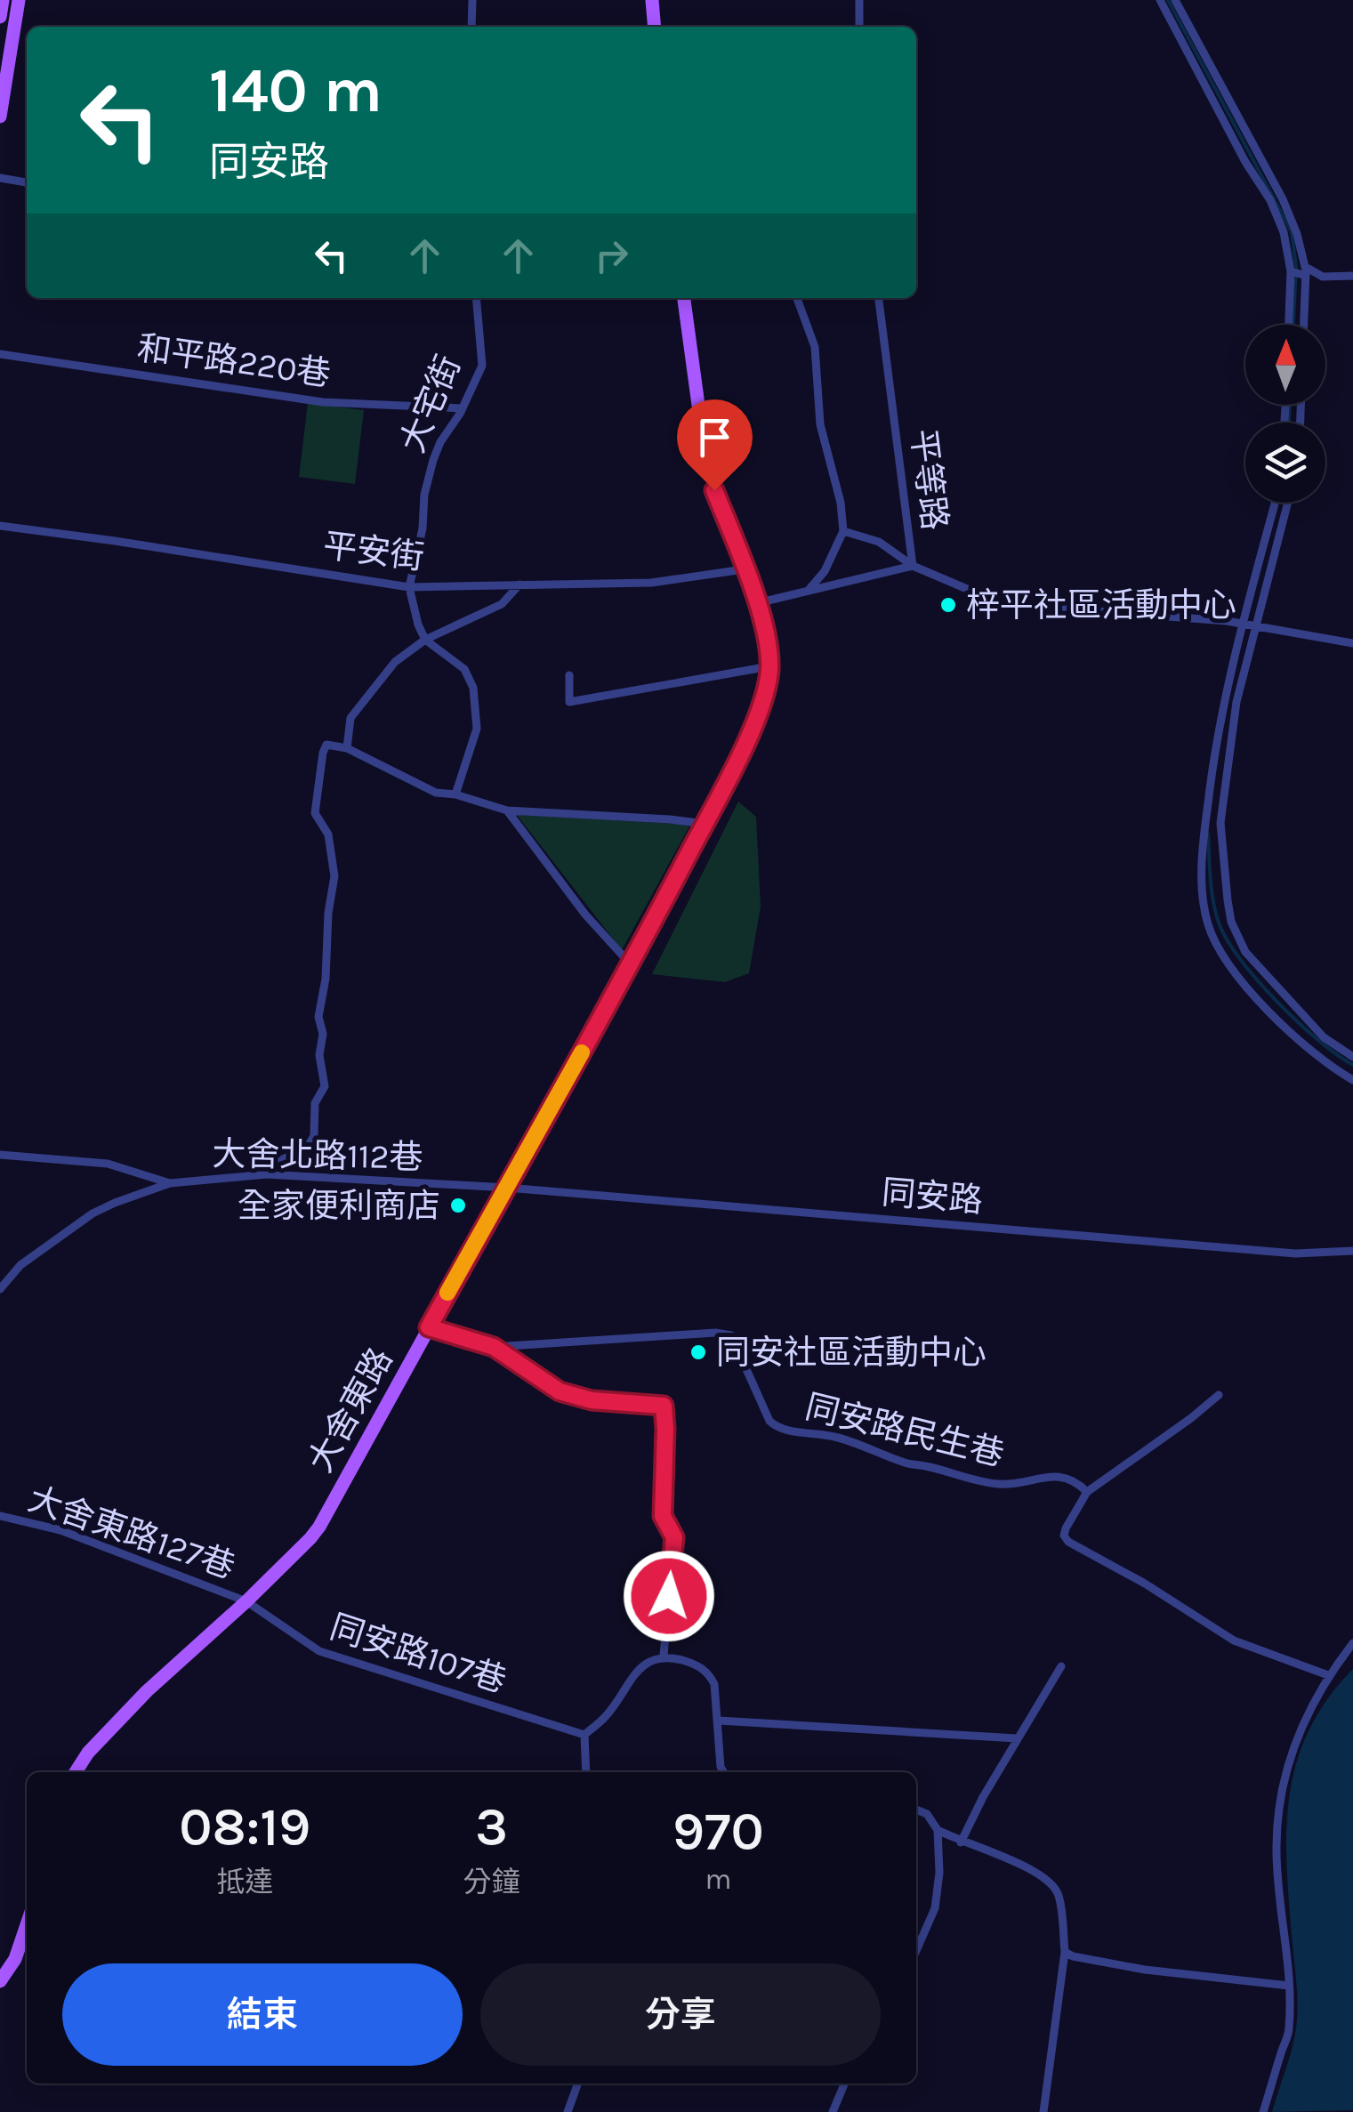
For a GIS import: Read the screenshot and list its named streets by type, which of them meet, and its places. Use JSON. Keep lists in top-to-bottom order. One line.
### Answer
{"streets":{"main road":["大舍東路"],"street":["和平路220巷","大宅街","平等路","平安街","大舍北路112巷","同安路","同安路民生巷","大舍東路127巷","同安路107巷"]},"crossings":[["和平路220巷","大宅街"],["大宅街","平安街"],["大舍北路112巷","同安路"],["大舍北路112巷","大舍東路"],["同安路","大舍東路"],["大舍東路","大舍東路127巷"],["大舍東路","同安路107巷"],["大舍東路127巷","同安路107巷"]],"places":["梓平社區活動中心","全家便利商店","同安社區活動中心"],"north":"top","page":{"turn":["140 m","同安路"],"eta":["08:19","抵達","3","分鐘","970","m"],"buttons":["結束","分享"]}}
